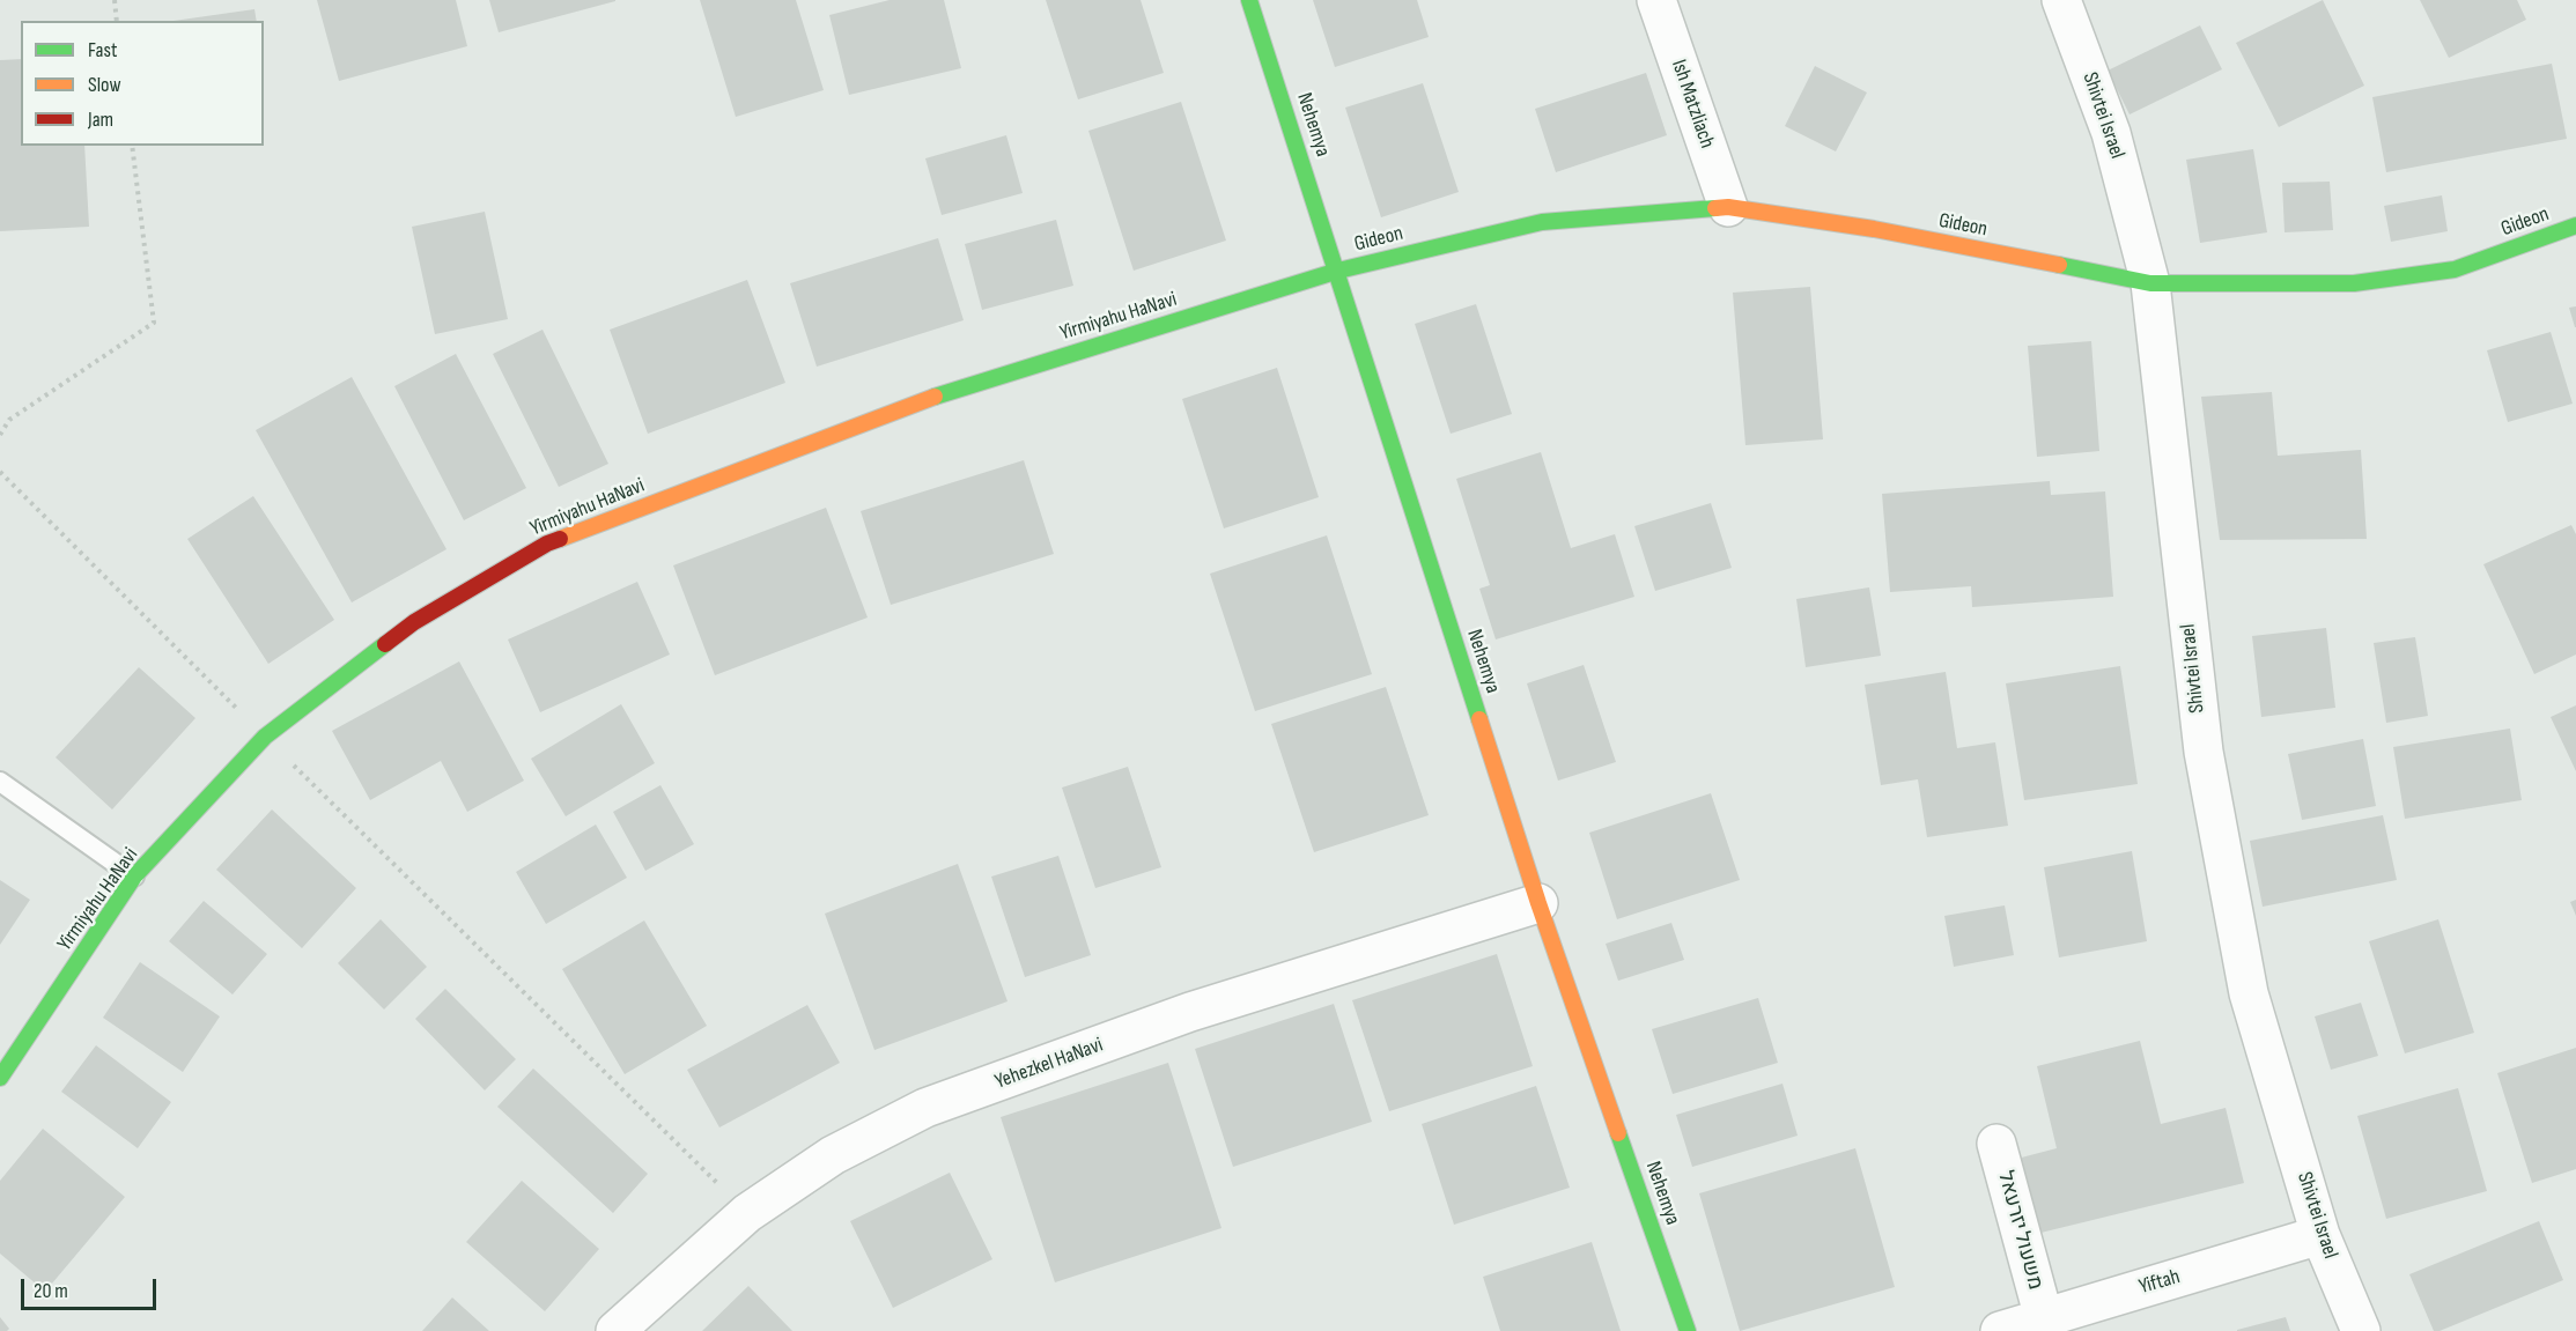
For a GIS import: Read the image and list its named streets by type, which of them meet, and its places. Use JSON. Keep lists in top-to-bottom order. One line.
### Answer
{"streets":{"street":["Ish Matzliach","Shivtei Israel","Nehemya","Gideon","Yirmiyahu HaNavi","Yehezkel HaNavi","משעול יזרעאל","Yiftah"]},"crossings":[["Ish Matzliach","Gideon"],["Shivtei Israel","Gideon"],["Shivtei Israel","Yiftah"],["Nehemya","Gideon"],["Nehemya","Yirmiyahu HaNavi"],["Nehemya","Yehezkel HaNavi"],["Gideon","Yirmiyahu HaNavi"],["משעול יזרעאל","Yiftah"]],"legend":["Fast","Slow","Jam"],"scale_bar":"20 m"}
